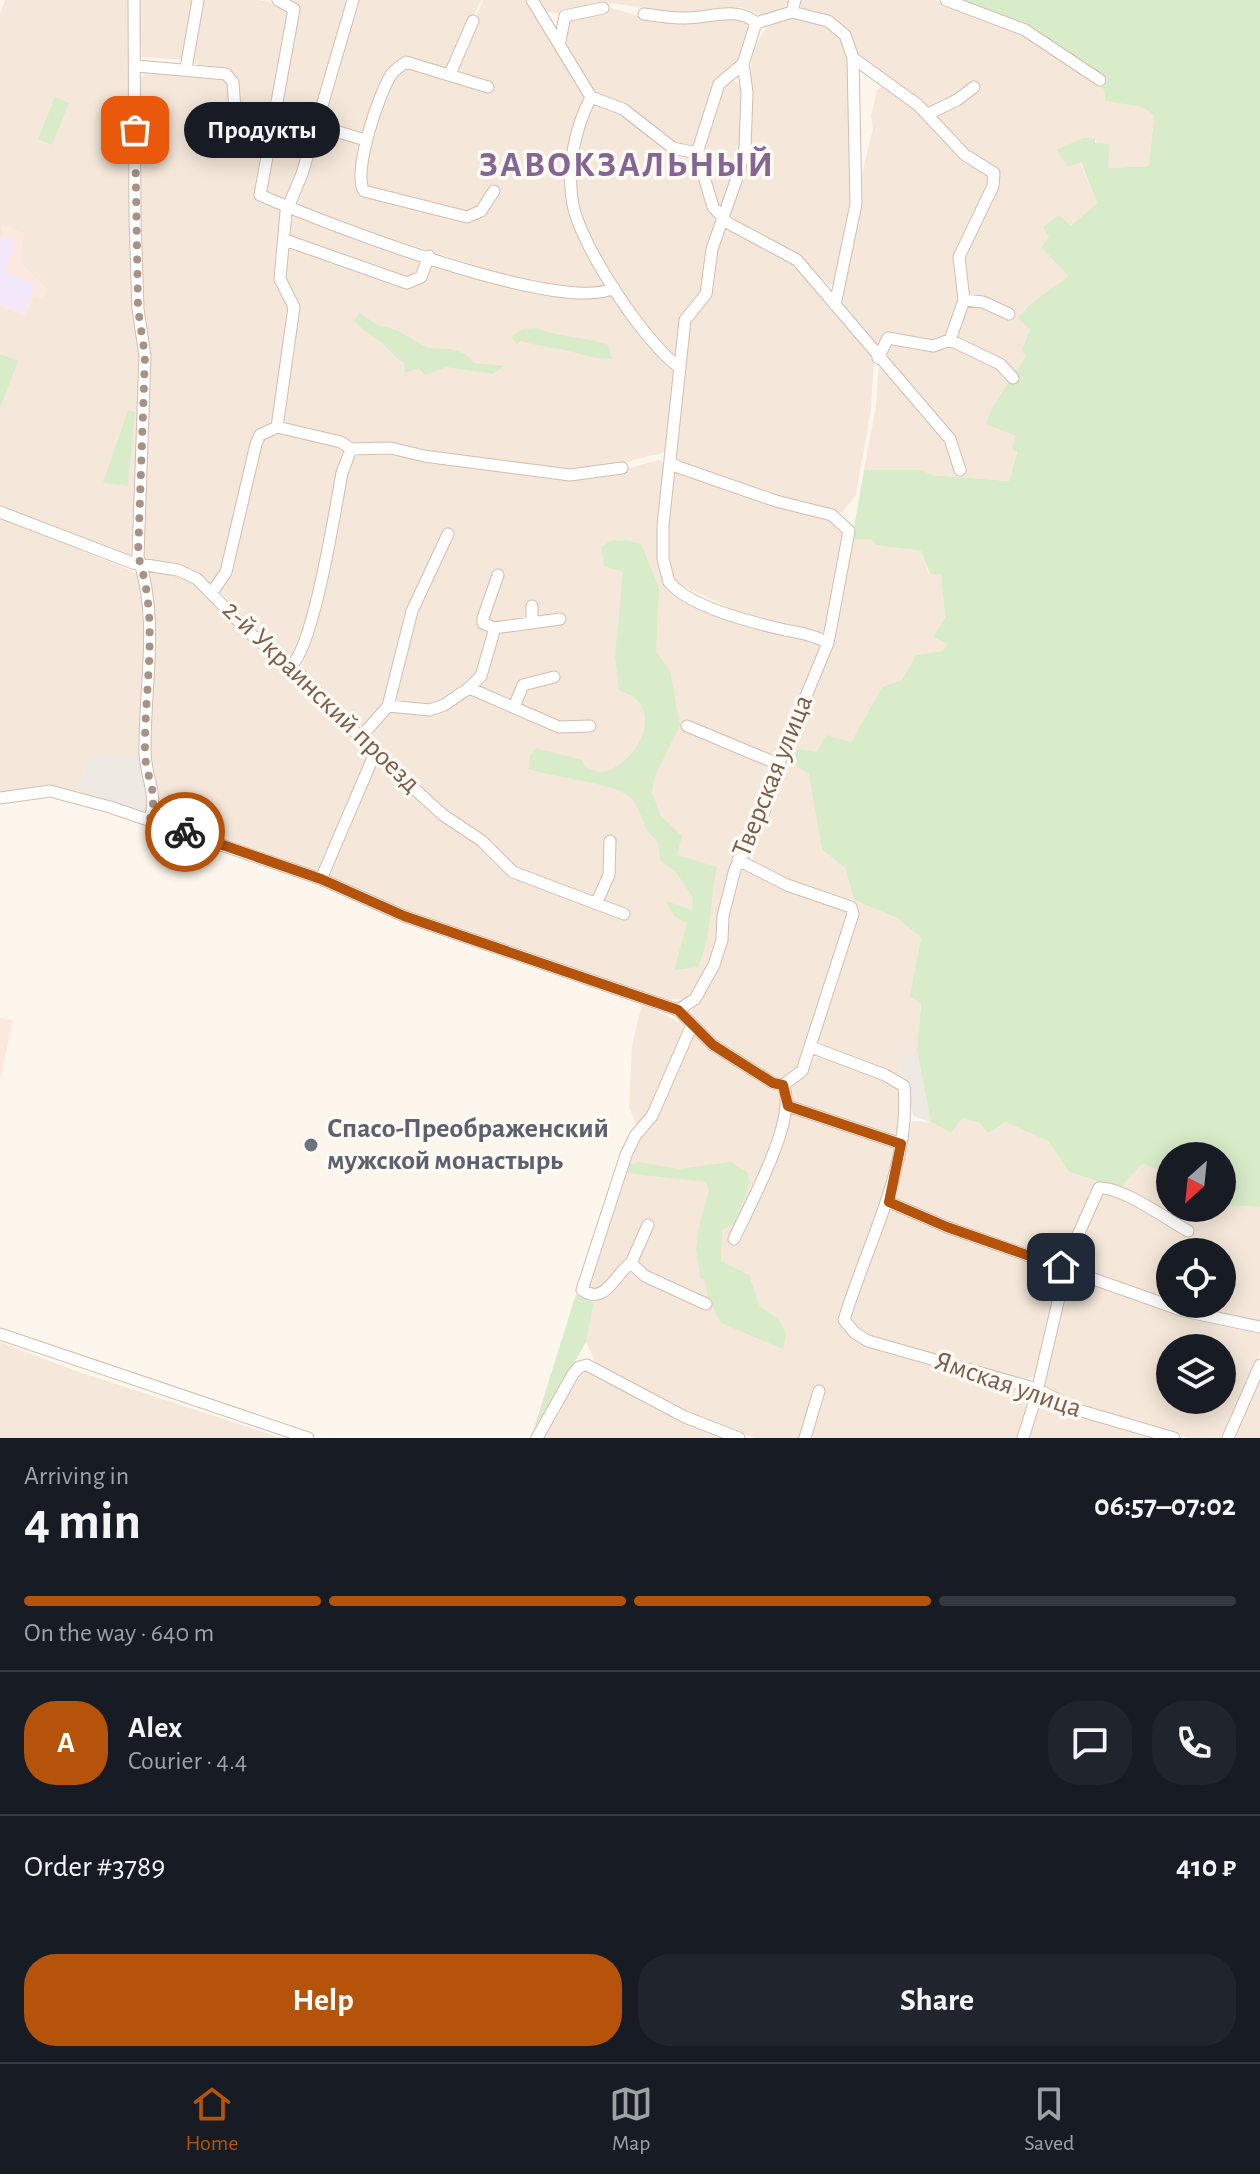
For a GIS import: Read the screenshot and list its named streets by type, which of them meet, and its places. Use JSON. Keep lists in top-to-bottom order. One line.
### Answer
{"streets":{"street":["2-й Украинский проезд","Тверская улица","Ямская улица"]},"districts":["ЗАВОКЗАЛЬНЫЙ"],"places":["Продукты","Спасо-Преображенский мужской монастырь"],"north":"bottom left","page":{"bubble":"Продукты","heading":["4 min","Arriving in","06:57–07:02"],"panel":["Alex","Courier · 4.4","Order #3789","410 ₽"],"bar":"On the way · 640 m","round":"A","buttons":["Help","Share"],"tabs":["Home","Map","Saved"]}}
